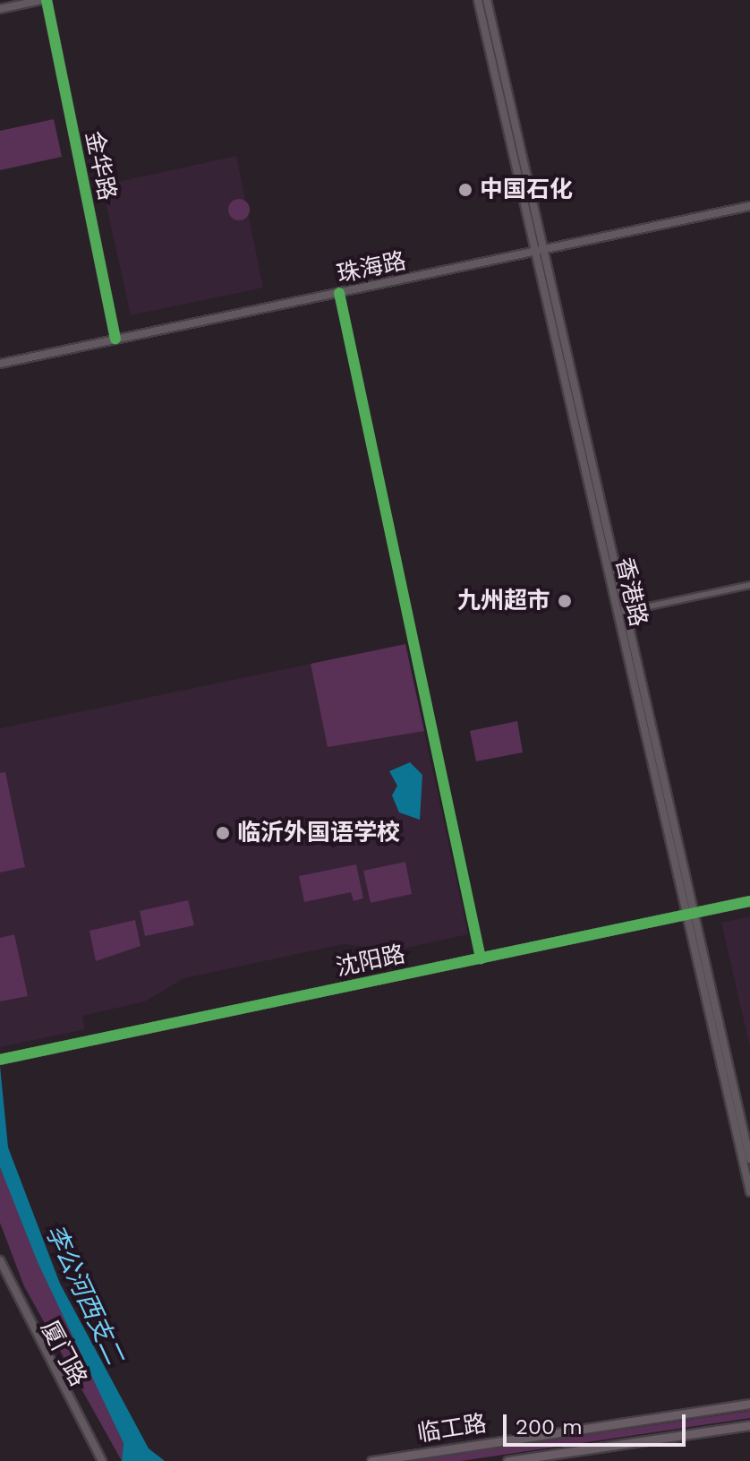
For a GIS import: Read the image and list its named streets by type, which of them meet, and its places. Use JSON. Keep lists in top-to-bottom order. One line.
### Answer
{"streets":{"main road":["金华路","珠海路","香港路","沈阳路","厦门路","临工路"]},"crossings":[["金华路","珠海路"],["珠海路","香港路"],["香港路","沈阳路"]],"water":["李公河西支二"],"places":["中国石化","九州超市","临沂外国语学校"],"scale_bar":"200 m"}
